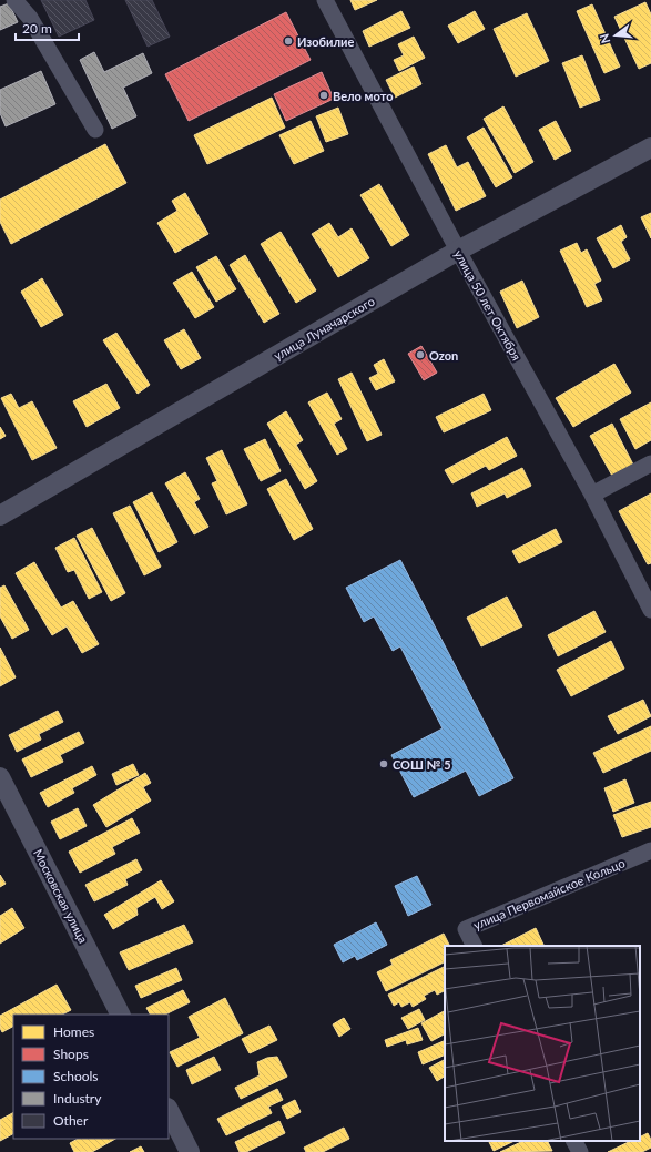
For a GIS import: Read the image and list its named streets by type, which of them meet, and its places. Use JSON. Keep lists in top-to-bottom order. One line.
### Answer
{"streets":{"street":["улица 50 лет Октября","улица Луначарского","улица Первомайское Кольцо","Московская улица"]},"crossings":[["улица 50 лет Октября","улица Луначарского"]],"places":["Изобилие","Вело мото","Ozon","СОШ № 5"],"legend":["Homes","Shops","Schools","Industry","Other"],"scale_bar":"20 m","north":"left"}
